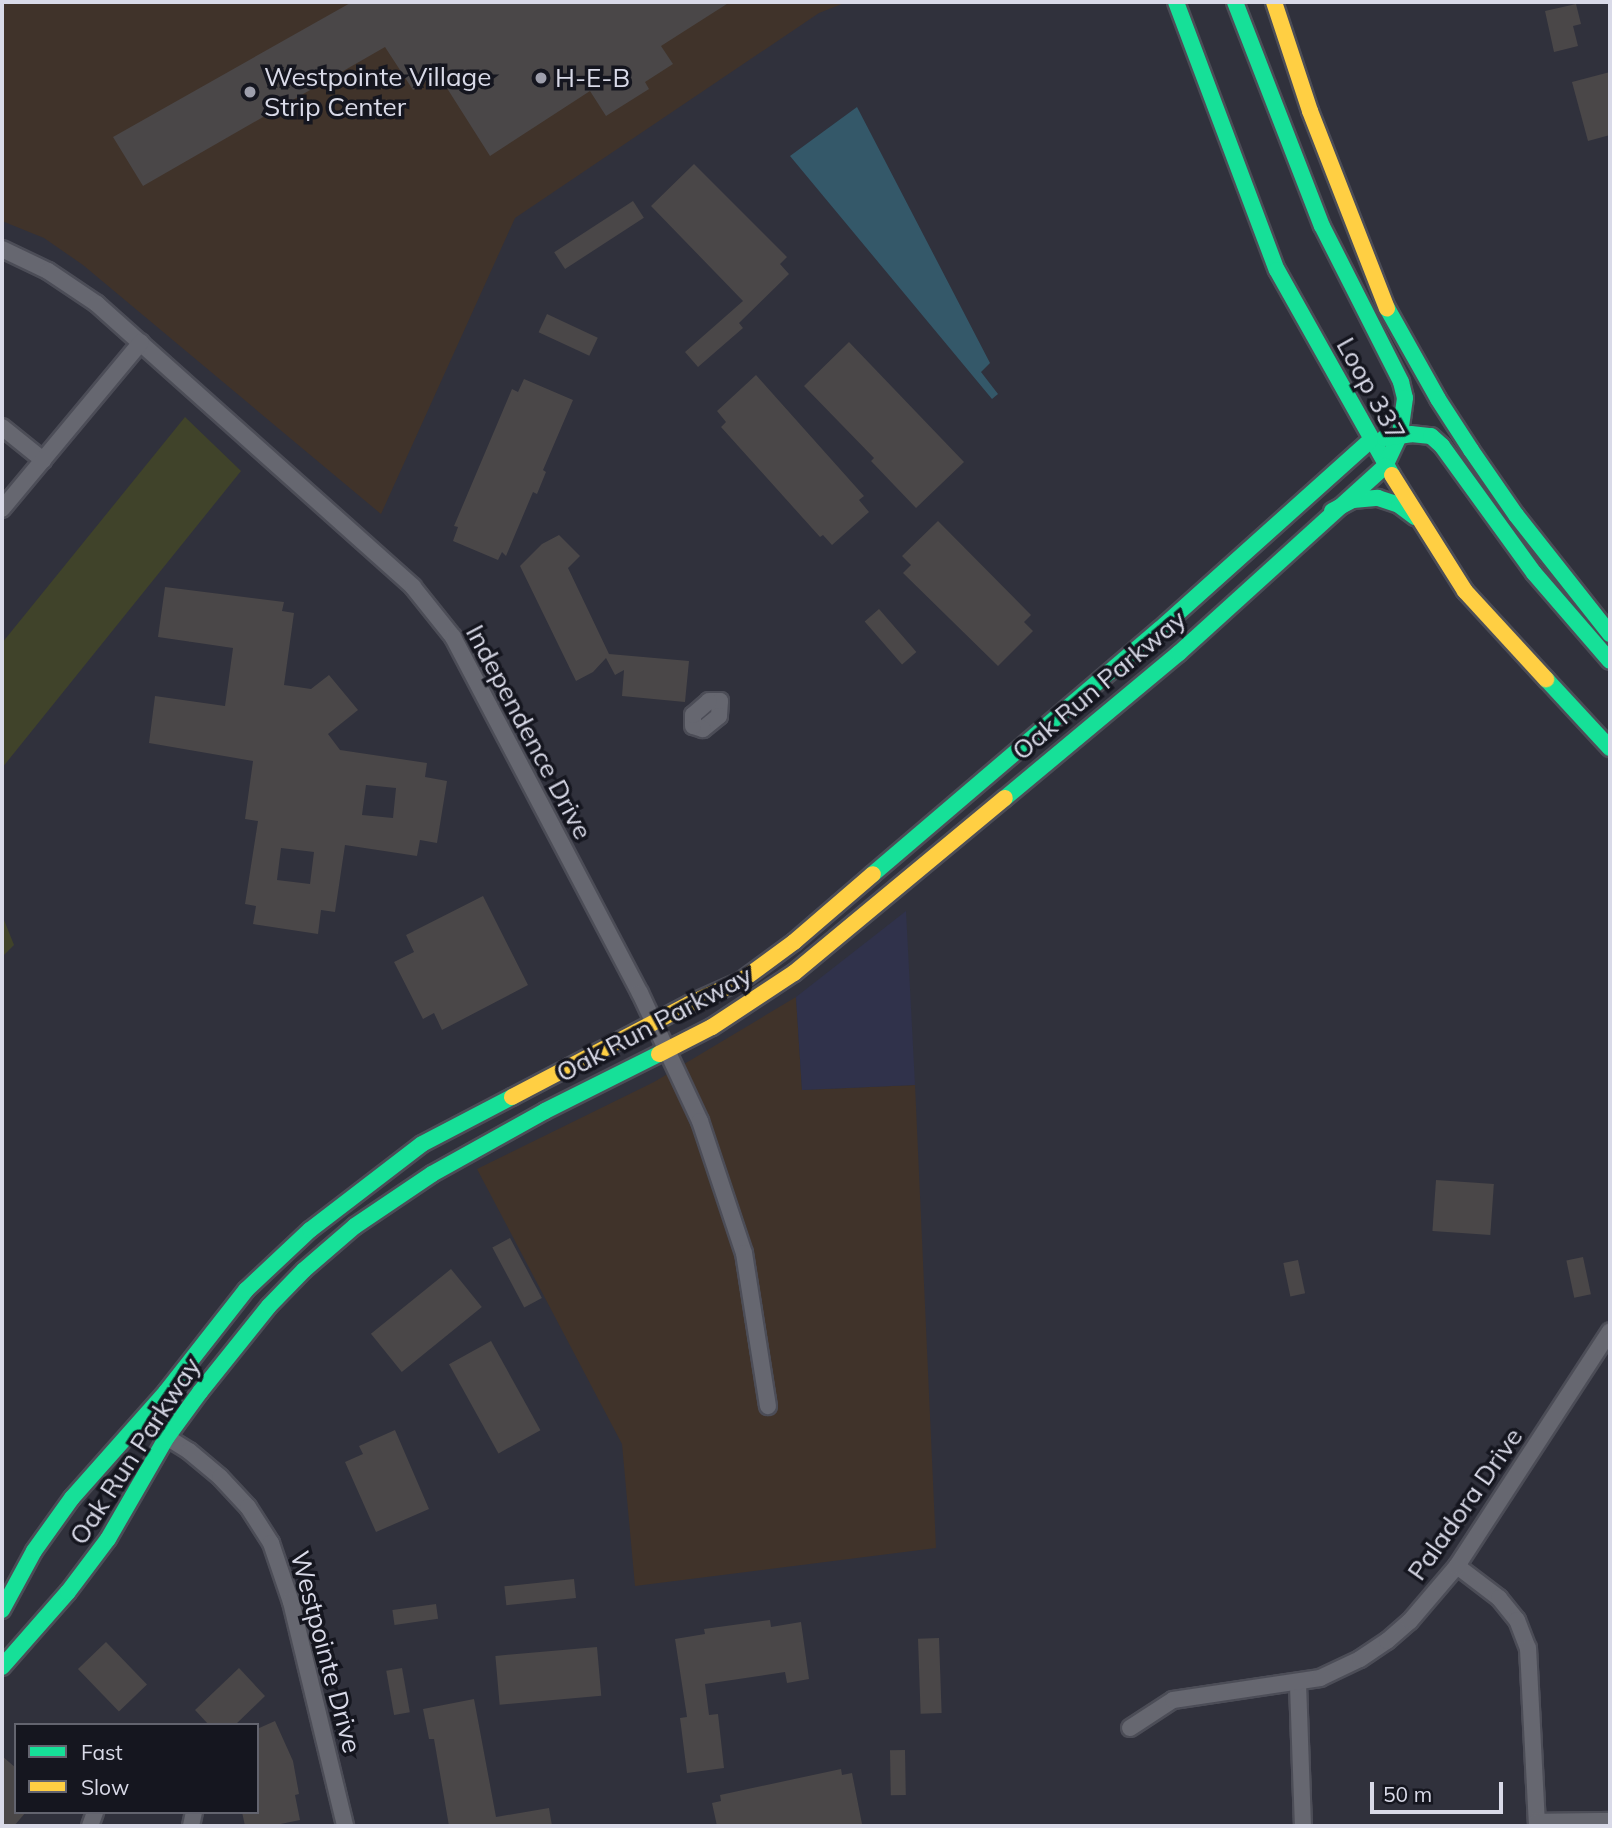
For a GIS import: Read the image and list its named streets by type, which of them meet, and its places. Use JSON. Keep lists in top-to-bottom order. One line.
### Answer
{"streets":{"street":["Loop 337","Oak Run Parkway","Independence Drive","Paladora Drive","Westpointe Drive"]},"crossings":[["Loop 337","Oak Run Parkway"],["Oak Run Parkway","Independence Drive"],["Oak Run Parkway","Westpointe Drive"]],"places":["H-E-B","Westpointe Village Strip Center"],"legend":["Fast","Slow"],"scale_bar":"50 m"}
